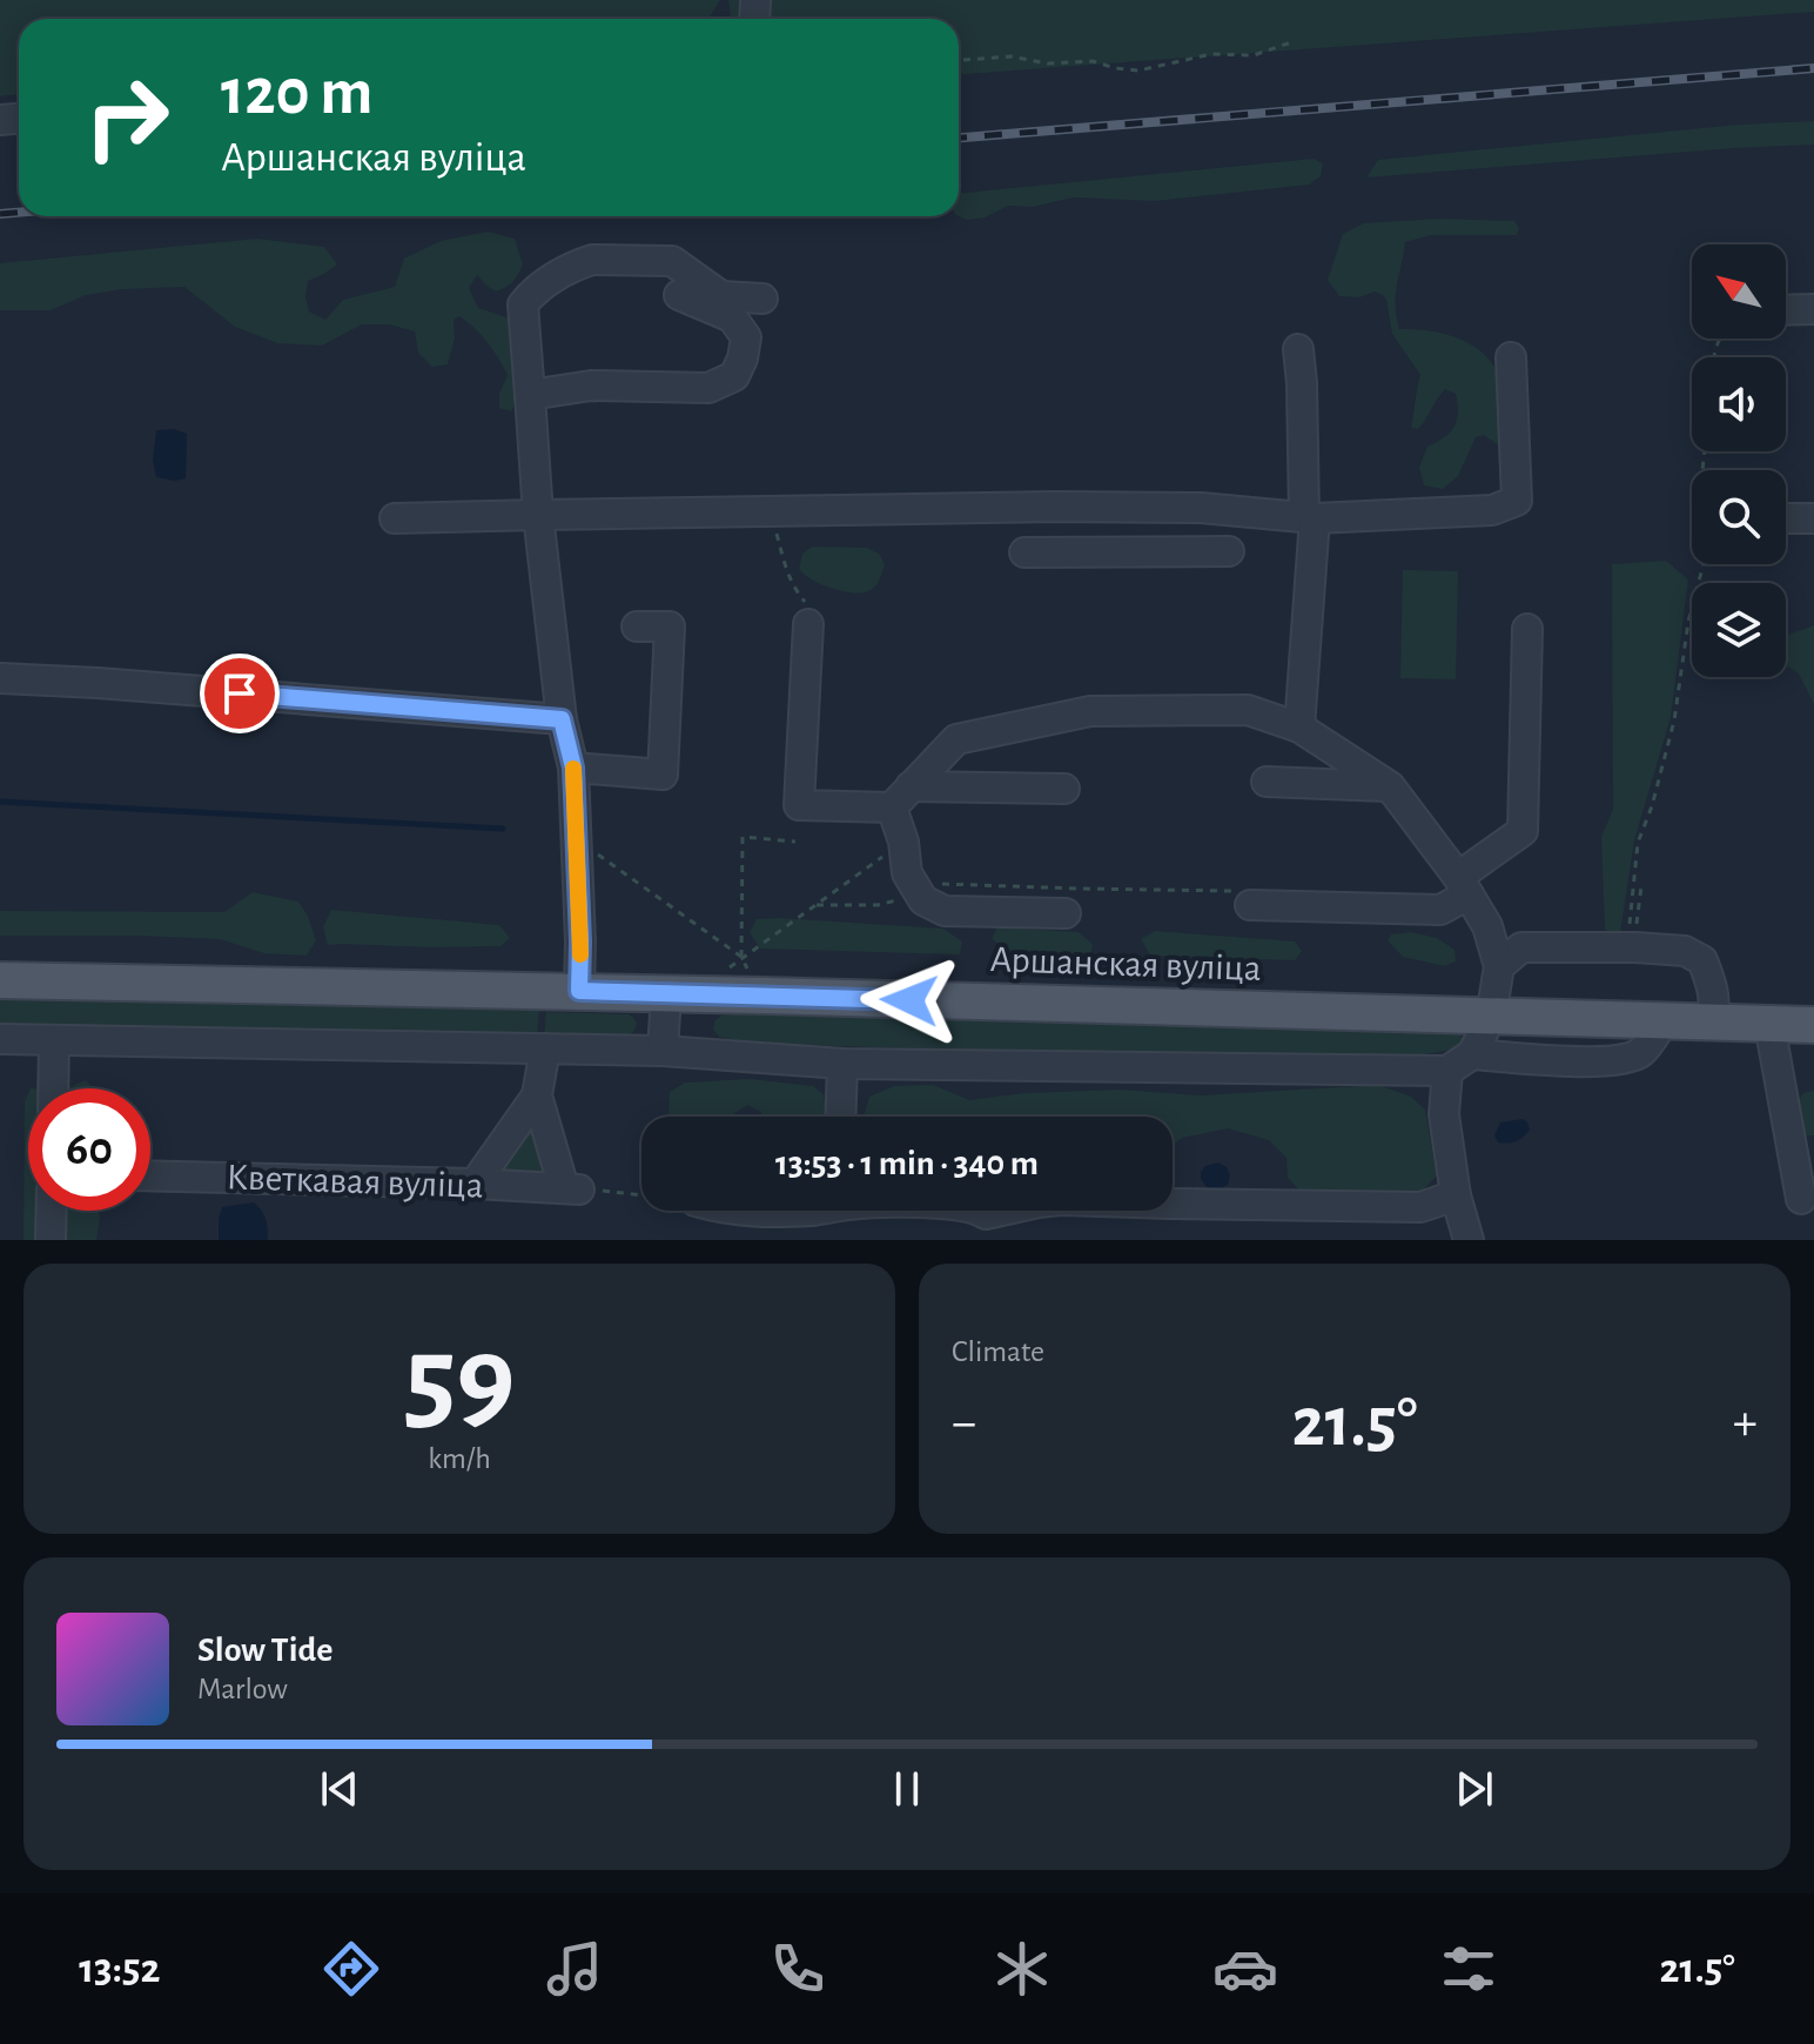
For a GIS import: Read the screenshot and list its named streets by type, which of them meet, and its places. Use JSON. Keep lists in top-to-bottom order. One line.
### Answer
{"streets":{"main road":["Аршанская вуліца"],"street":["Кветкавая вуліца"]},"north":"top left","page":{"turn":["120 m","Аршанская вуліца"],"limit":"60","trip":"13:53 · 1 min · 340 m","tile":[["59","km/h"],"Climate"],"heat":["−","21.5°","+"],"song":["Slow Tide","Marlow"],"tabs":["13:52","21.5°"]}}
